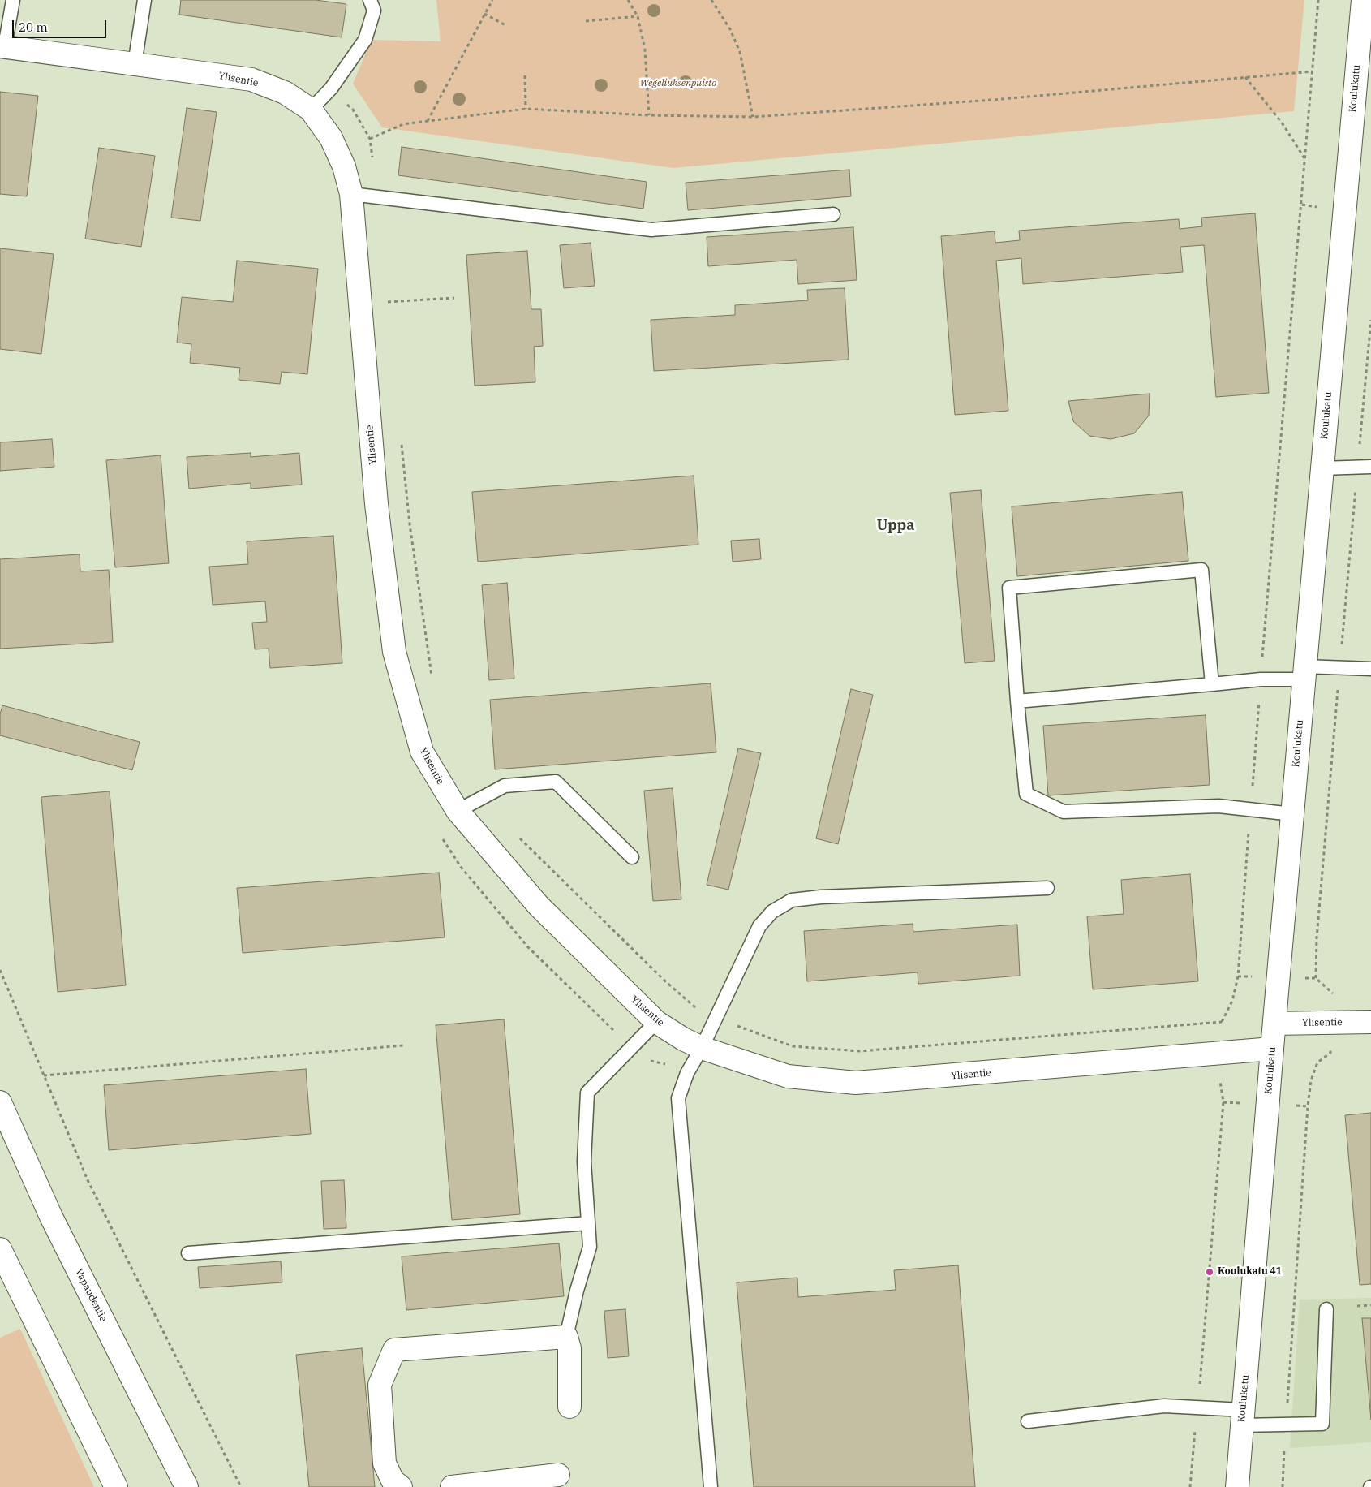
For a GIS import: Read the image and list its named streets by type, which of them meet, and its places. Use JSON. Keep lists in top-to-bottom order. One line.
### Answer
{"streets":{"street":["Ylisentie","Koulukatu","Vapaudentie"]},"crossings":[["Ylisentie","Koulukatu"]],"districts":["Uppa"],"parks":["Wegeliuksenpuisto"],"places":["Koulukatu 41"],"scale_bar":"20 m"}
